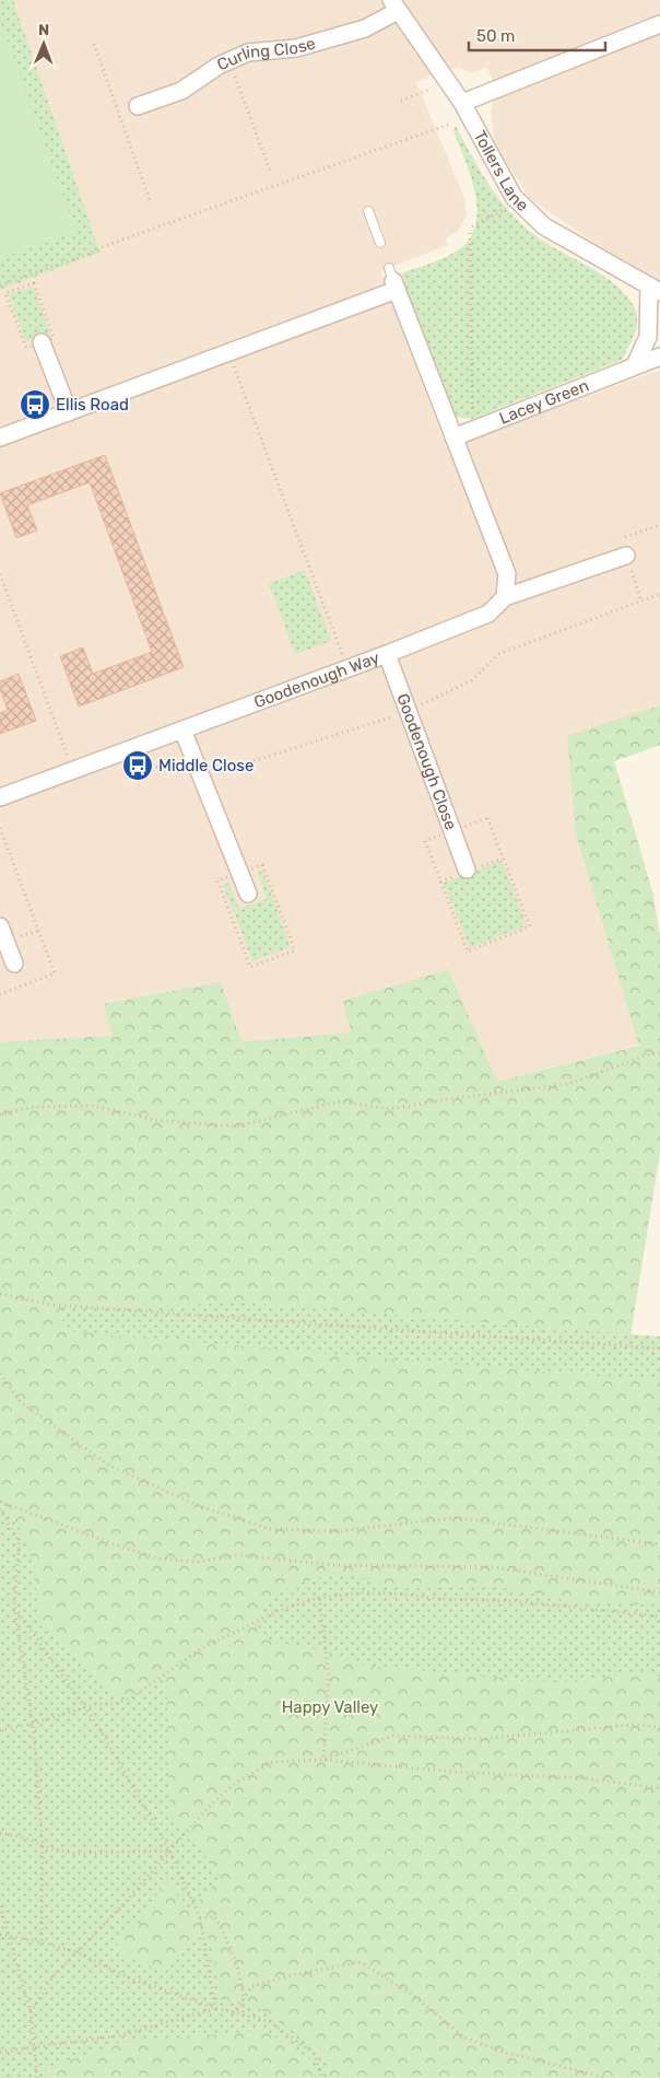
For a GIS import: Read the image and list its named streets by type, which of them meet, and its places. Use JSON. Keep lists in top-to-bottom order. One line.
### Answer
{"streets":{"street":["Curling Close","Tollers Lane","Lacey Green","Goodenough Way","Goodenough Close"]},"crossings":[["Curling Close","Tollers Lane"],["Goodenough Way","Goodenough Close"]],"parks":["Happy Valley"],"places":{"bus stop":["Ellis Road","Middle Close"]},"scale_bar":"50 m","north":"top"}
